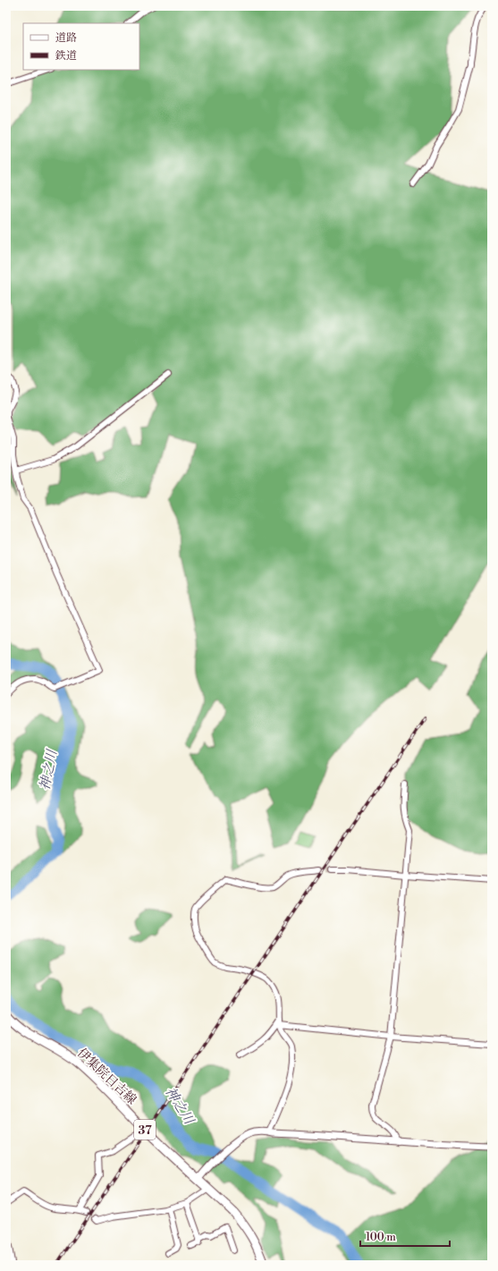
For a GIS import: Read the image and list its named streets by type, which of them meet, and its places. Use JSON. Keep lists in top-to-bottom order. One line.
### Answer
{"streets":{"main road":["伊集院日吉線","37"]},"water":["神之川"],"legend":["道路","鉄道"],"scale_bar":"100 m"}
